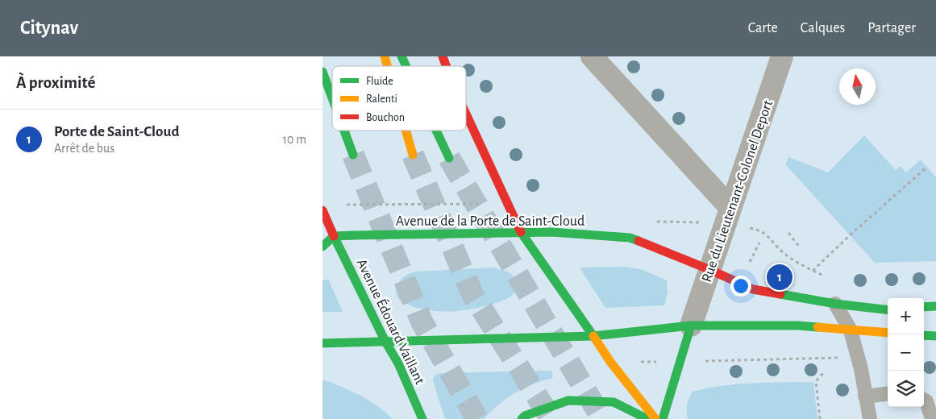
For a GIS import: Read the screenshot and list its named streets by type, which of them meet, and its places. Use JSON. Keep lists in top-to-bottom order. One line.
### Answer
{"streets":{"main road":["Avenue de la Porte de Saint-Cloud","Avenue Édouard Vaillant"],"street":["Rue du Lieutenant-Colonel Deport"]},"crossings":[["Rue du Lieutenant-Colonel Deport","Avenue de la Porte de Saint-Cloud"],["Avenue de la Porte de Saint-Cloud","Avenue Édouard Vaillant"]],"legend":["Fluide","Ralenti","Bouchon"],"north":"top","page":{"header":"Citynav","nav":["Carte","Calques","Partager"],"heading":"À proximité","list":[{"mark":"1","name":"Porte de Saint-Cloud","note":"Arrêt de bus","value":"10 m"}],"pins":"1","map_buttons":["+","−"]}}
